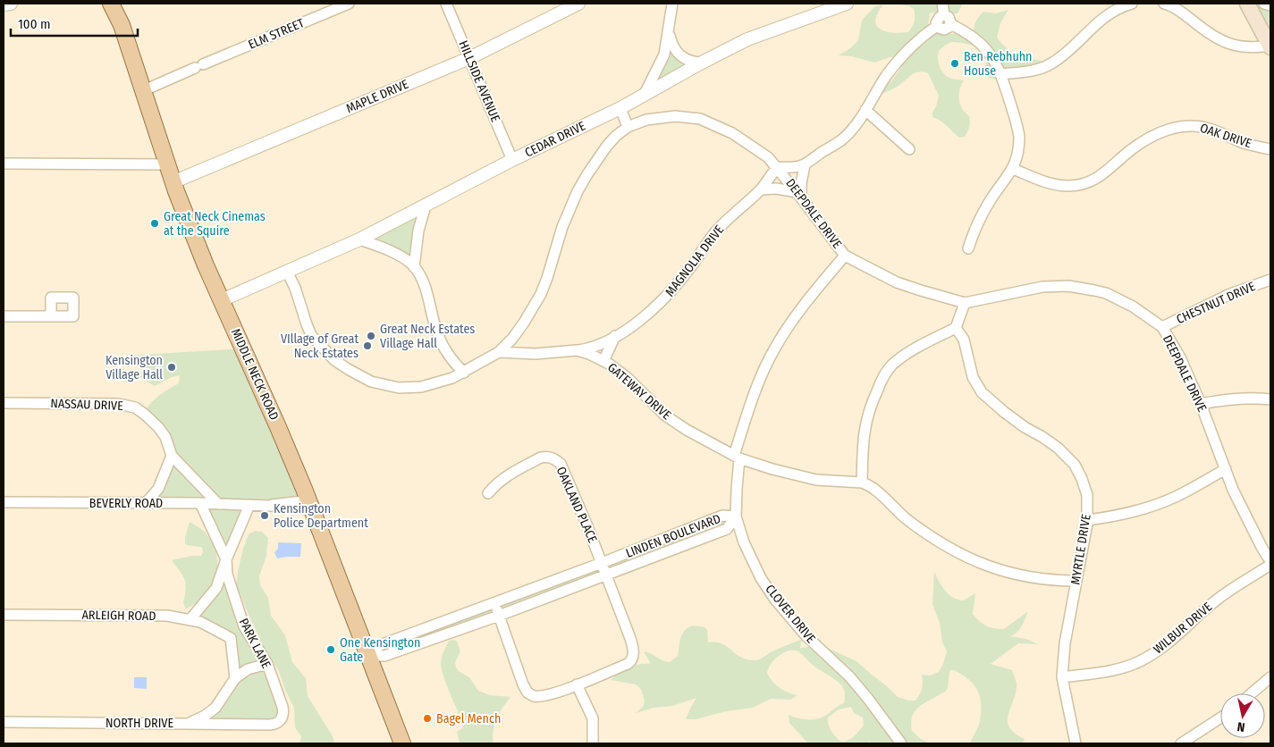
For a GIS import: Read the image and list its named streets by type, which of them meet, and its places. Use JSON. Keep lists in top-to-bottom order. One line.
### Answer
{"streets":{"main road":["MIDDLE NECK ROAD"],"street":["ELM STREET","HILLSIDE AVENUE","MAPLE DRIVE","OAK DRIVE","CEDAR DRIVE","DEEPDALE DRIVE","MAGNOLIA DRIVE","CHESTNUT DRIVE","GATEWAY DRIVE","NASSAU DRIVE","BEVERLY ROAD","OAKLAND PLACE","LINDEN BOULEVARD","MYRTLE DRIVE","CLOVER DRIVE","ARLEIGH ROAD","WILBUR DRIVE","PARK LANE","NORTH DRIVE"]},"crossings":[["ELM STREET","MIDDLE NECK ROAD"],["HILLSIDE AVENUE","MAPLE DRIVE"],["HILLSIDE AVENUE","CEDAR DRIVE"],["MAPLE DRIVE","MIDDLE NECK ROAD"],["CEDAR DRIVE","MIDDLE NECK ROAD"],["DEEPDALE DRIVE","MAGNOLIA DRIVE"],["DEEPDALE DRIVE","CHESTNUT DRIVE"],["DEEPDALE DRIVE","GATEWAY DRIVE"],["DEEPDALE DRIVE","CLOVER DRIVE"],["MAGNOLIA DRIVE","GATEWAY DRIVE"],["MIDDLE NECK ROAD","BEVERLY ROAD"],["MIDDLE NECK ROAD","LINDEN BOULEVARD"],["GATEWAY DRIVE","MYRTLE DRIVE"],["GATEWAY DRIVE","CLOVER DRIVE"],["NASSAU DRIVE","BEVERLY ROAD"],["BEVERLY ROAD","PARK LANE"],["OAKLAND PLACE","LINDEN BOULEVARD"],["LINDEN BOULEVARD","CLOVER DRIVE"],["MYRTLE DRIVE","WILBUR DRIVE"],["PARK LANE","NORTH DRIVE"]],"places":["Ben Rebhuhn House","Great Neck Cinemas at the Squire","Great Neck Estates Village Hall","VIllage of Great Neck Estates","Kensington Village Hall","Kensington Police Department","One Kensington Gate","Bagel Mench"],"scale_bar":"100 m","north":"bottom"}
